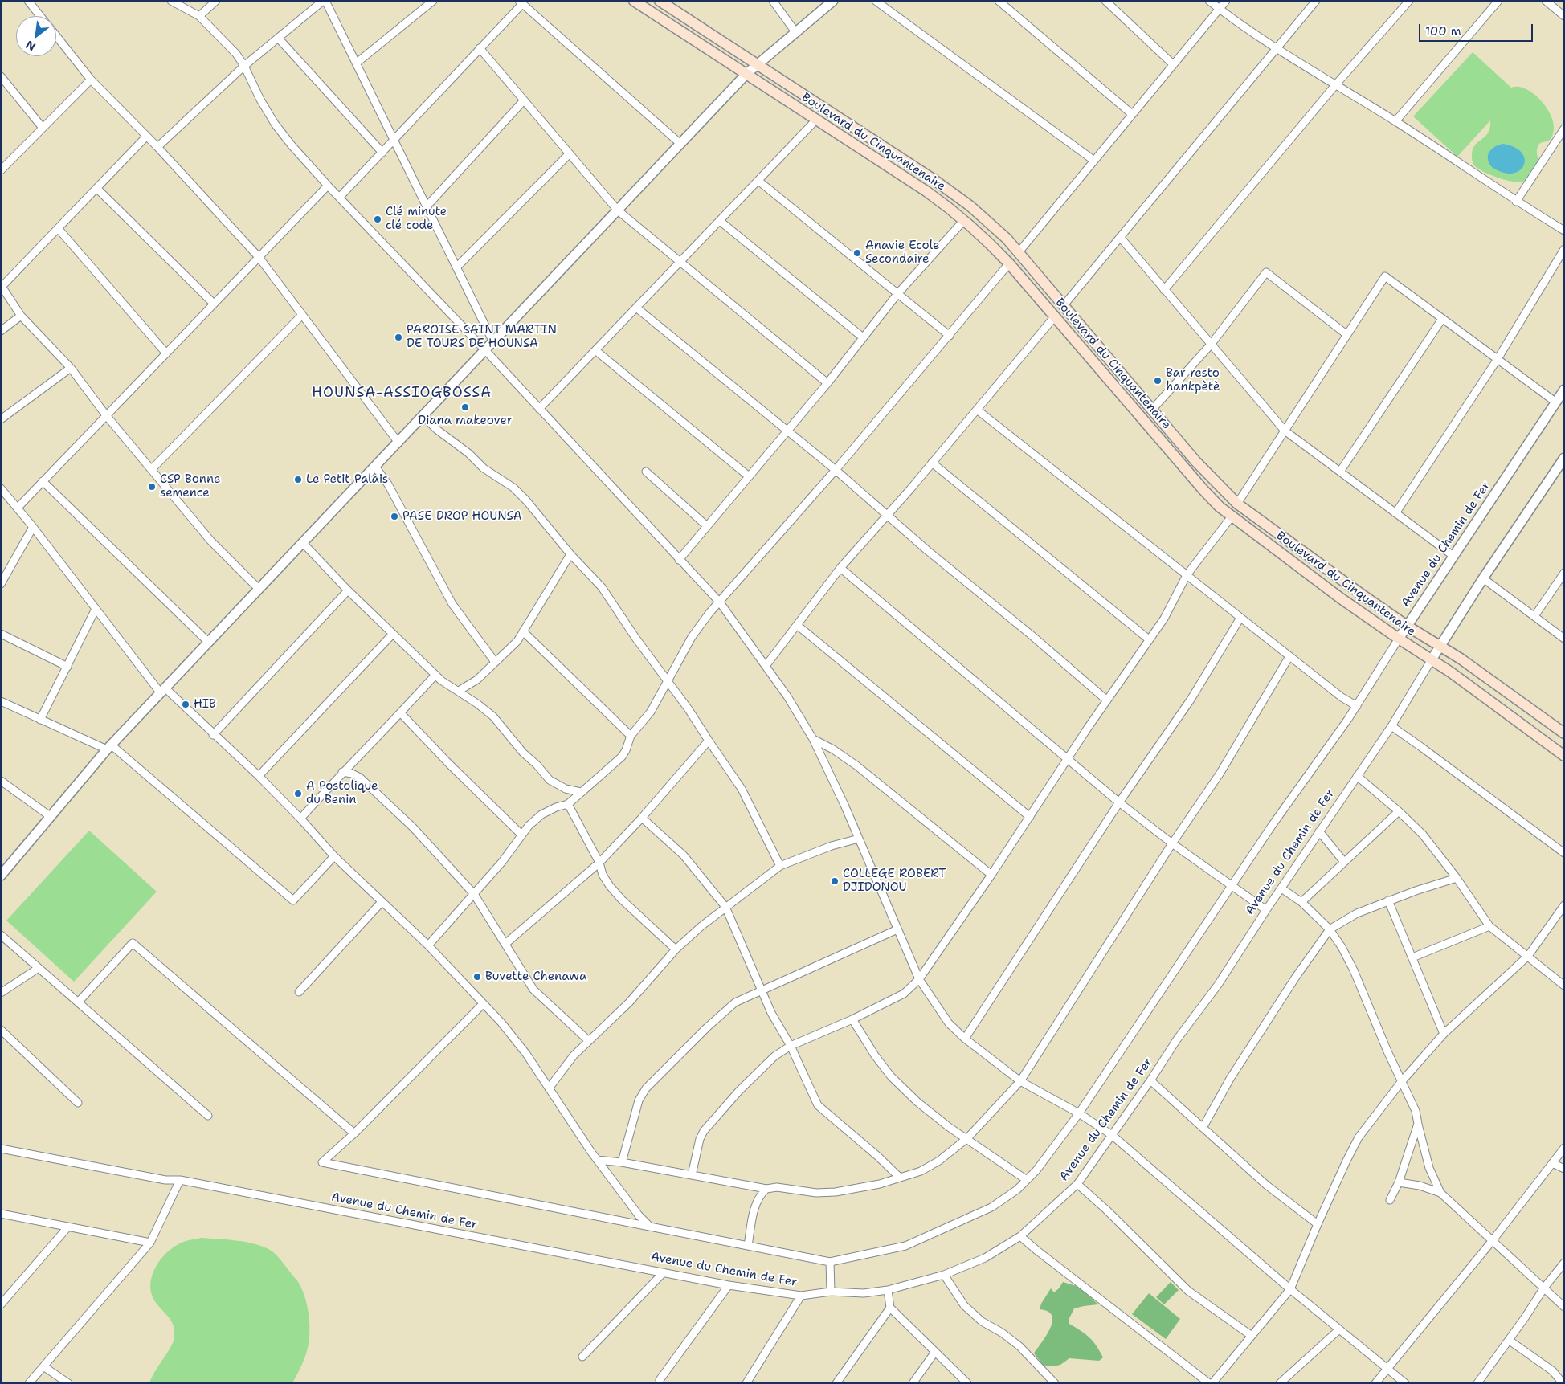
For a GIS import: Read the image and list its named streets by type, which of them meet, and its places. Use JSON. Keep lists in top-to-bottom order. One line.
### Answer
{"streets":{"main road":["Boulevard du Cinquantenaire"],"street":["Avenue du Chemin de Fer"]},"crossings":[["Boulevard du Cinquantenaire","Avenue du Chemin de Fer"]],"districts":["HOUNSA-ASSIOGBOSSA"],"places":["Clé minute clé code","Anavie Ecole Secondaire","PAROISE SAINT MARTIN DE TOURS DE HOUNSA","Bar resto hankpètè","Diana makeover","Le Petit Palais","CSP Bonne semence","PASE DROP HOUNSA","HIB","A Postolique du Benin","COLLEGE ROBERT DJIDONOU","Buvette Chenawa"],"scale_bar":"100 m","north":"bottom left"}
